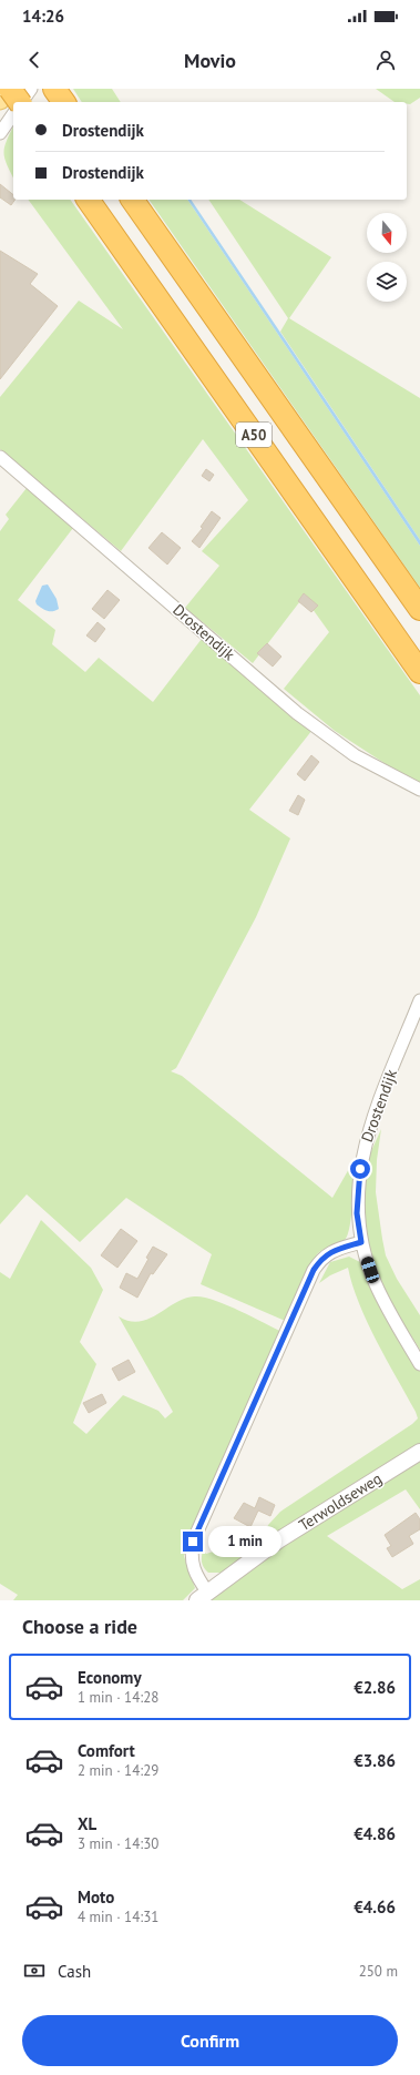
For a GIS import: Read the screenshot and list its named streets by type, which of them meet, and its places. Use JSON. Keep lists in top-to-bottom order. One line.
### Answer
{"streets":{"highway":["A50"],"street":["Drostendijk","Terwoldseweg"]},"north":"bottom","page":{"status":"14:26","header":"Movio","banner":["Drostendijk","Drostendijk"],"bubble":"1 min","heading":"Choose a ride","list":[{"name":"Economy","note":"1 min · 14:28","value":"€2.86"},{"name":"Comfort","note":"2 min · 14:29","value":"€3.86"},{"name":"XL","note":"3 min · 14:30","value":"€4.86"},{"name":"Moto","note":"4 min · 14:31","value":"€4.66"}],"pay":["Cash","250 m"],"buttons":"Confirm"}}
